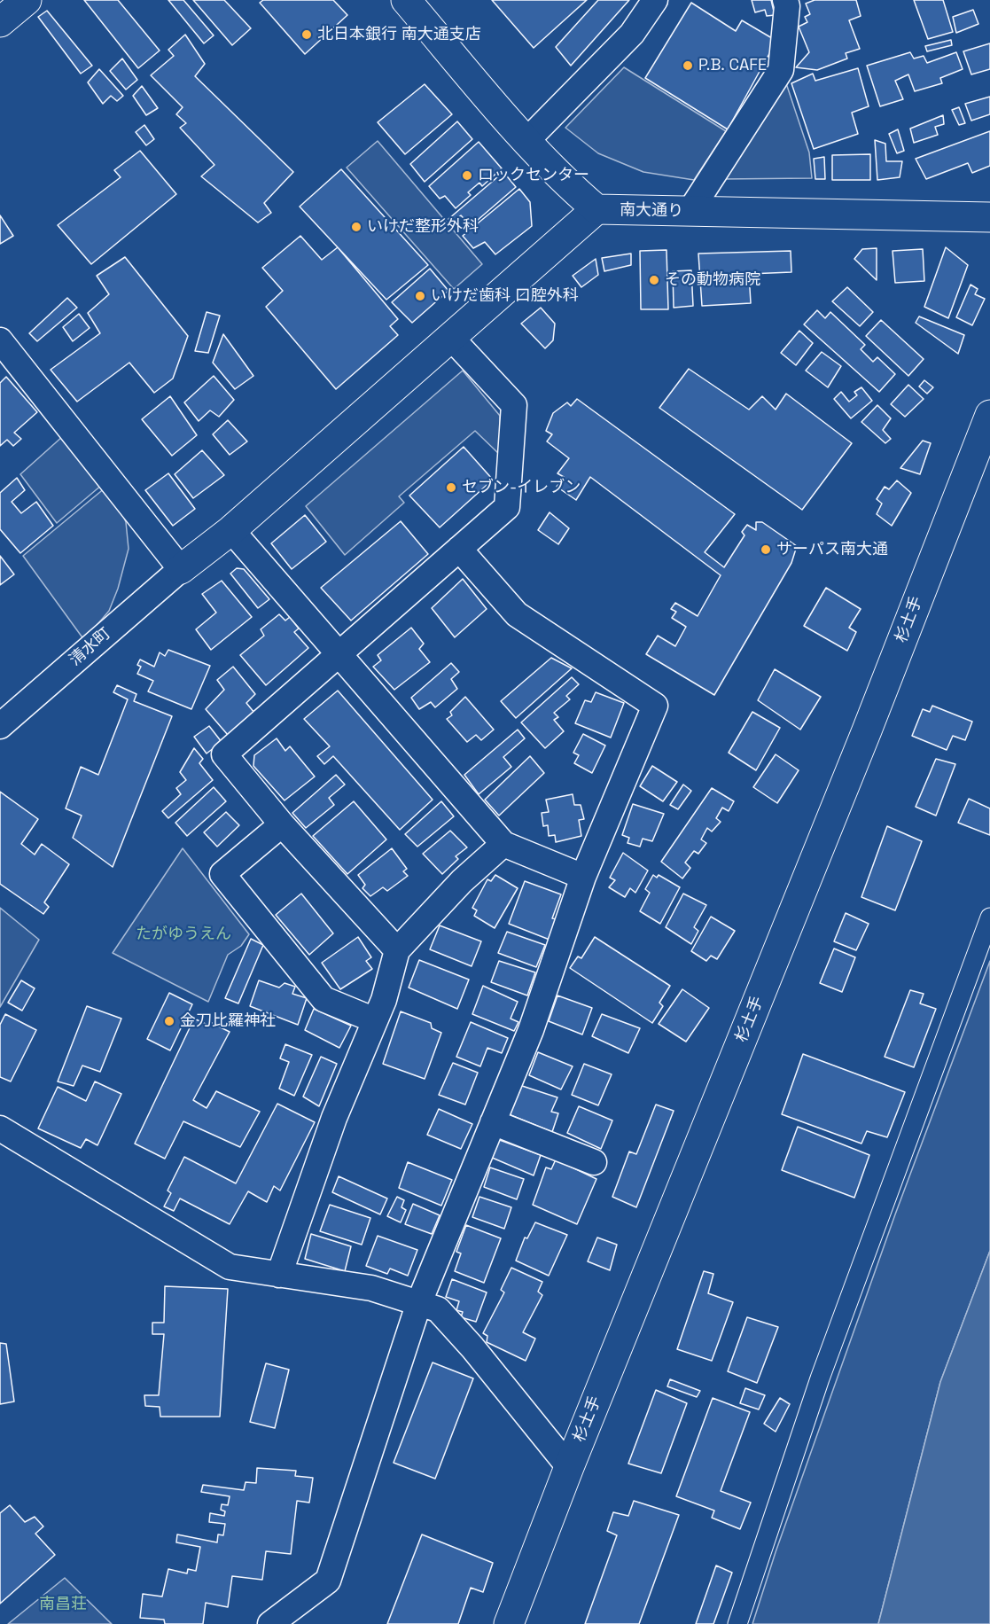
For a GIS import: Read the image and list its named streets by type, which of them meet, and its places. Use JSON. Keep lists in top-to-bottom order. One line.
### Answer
{"streets":{"street":["南大通り","杉土手","清水町"]},"parks":["たがゆうえん","南昌荘"],"places":["北日本銀行 南大通支店","P.B. CAFE","ロックセンター","いけだ整形外科","その動物病院","いけだ歯科 口腔外科","セブン-イレブン","サーパス南大通","金刀比羅神社"]}
